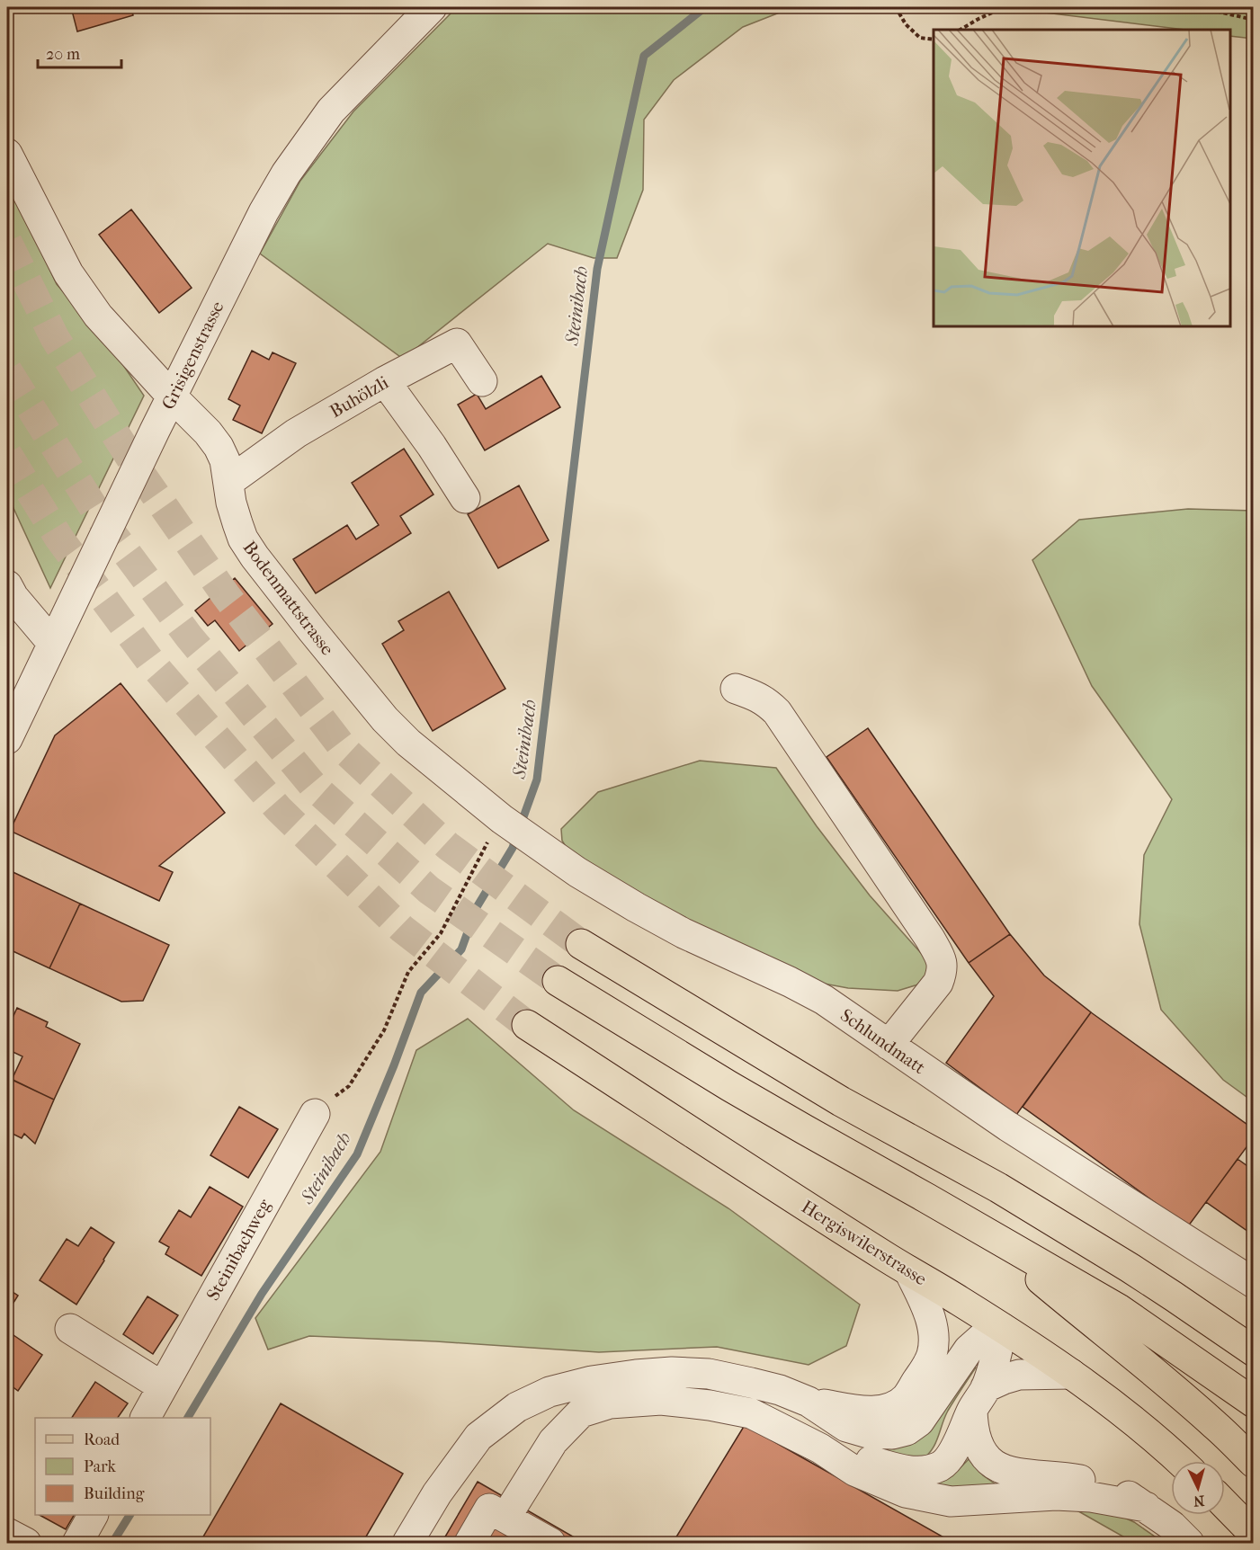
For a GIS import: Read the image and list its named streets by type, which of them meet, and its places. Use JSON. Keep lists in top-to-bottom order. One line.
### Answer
{"streets":{"main road":["Hergiswilerstrasse"],"street":["Grisigenstrasse","Buhölzli","Bodenmattstrasse","Schlundmatt","Steinibachweg"]},"crossings":[["Grisigenstrasse","Bodenmattstrasse"],["Buhölzli","Bodenmattstrasse"],["Bodenmattstrasse","Schlundmatt"]],"water":["Steinibach"],"legend":["Road","Park","Building"],"scale_bar":"20 m","north":"bottom"}
